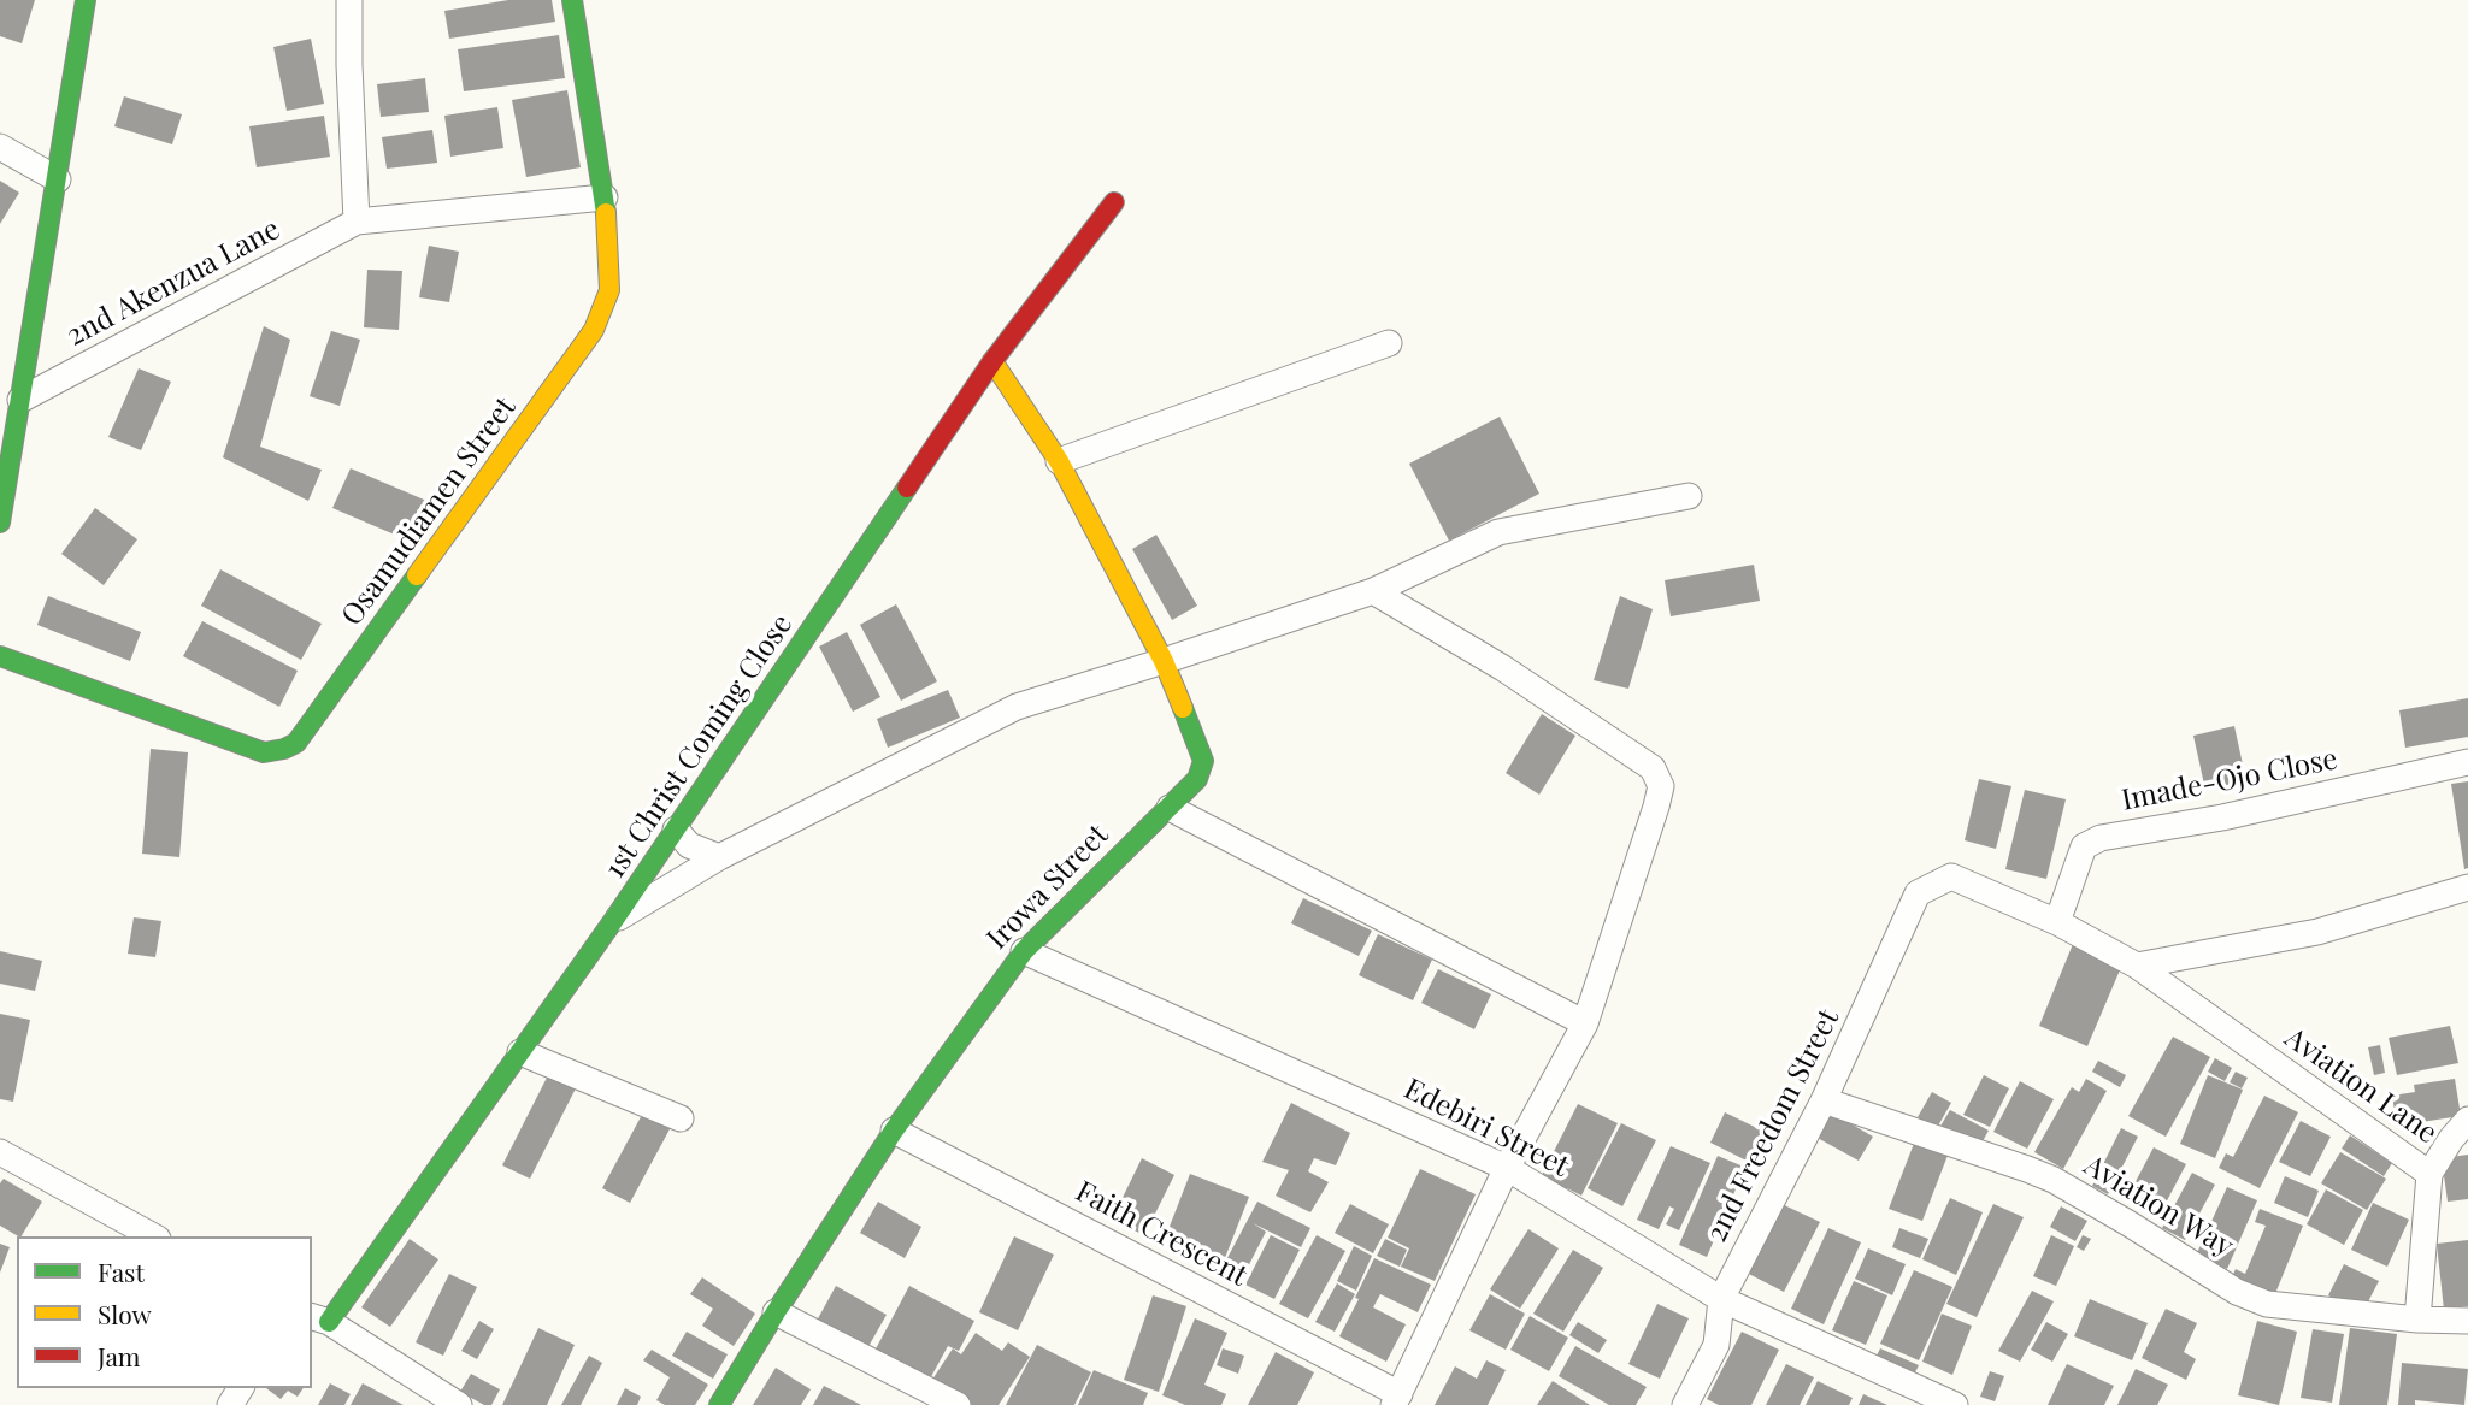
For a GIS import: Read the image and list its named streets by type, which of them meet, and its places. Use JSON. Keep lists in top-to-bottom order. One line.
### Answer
{"streets":{"street":["2nd Akenzua Lane","Osamudiamen Street","1st Christ Coming Close","Imade-Ojo Close","Irowa Street","Aviation Lane","2nd Freedom Street","Edebiri Street","Aviation Way","Faith Crescent"]},"crossings":[["2nd Akenzua Lane","Osamudiamen Street"],["Imade-Ojo Close","Aviation Lane"],["Irowa Street","Edebiri Street"],["Irowa Street","Faith Crescent"],["Aviation Lane","2nd Freedom Street"],["Aviation Lane","Aviation Way"],["2nd Freedom Street","Edebiri Street"],["2nd Freedom Street","Aviation Way"]],"legend":["Fast","Slow","Jam"]}
